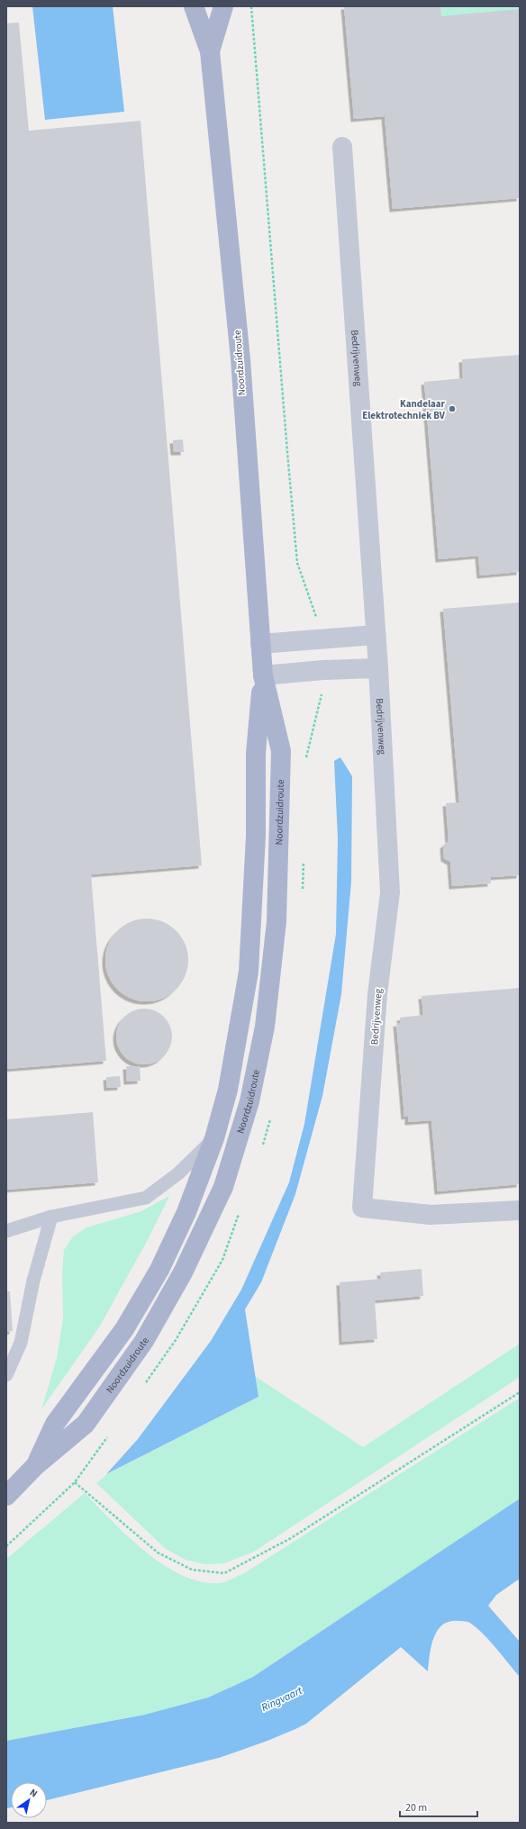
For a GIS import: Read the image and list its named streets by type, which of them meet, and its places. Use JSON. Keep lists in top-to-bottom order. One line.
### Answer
{"streets":{"main road":["Noordzuidroute"],"street":["Bedrijvenweg"]},"water":["Ringvaart"],"places":["Kandelaar Elektrotechniek BV"],"scale_bar":"20 m","north":"top right"}
